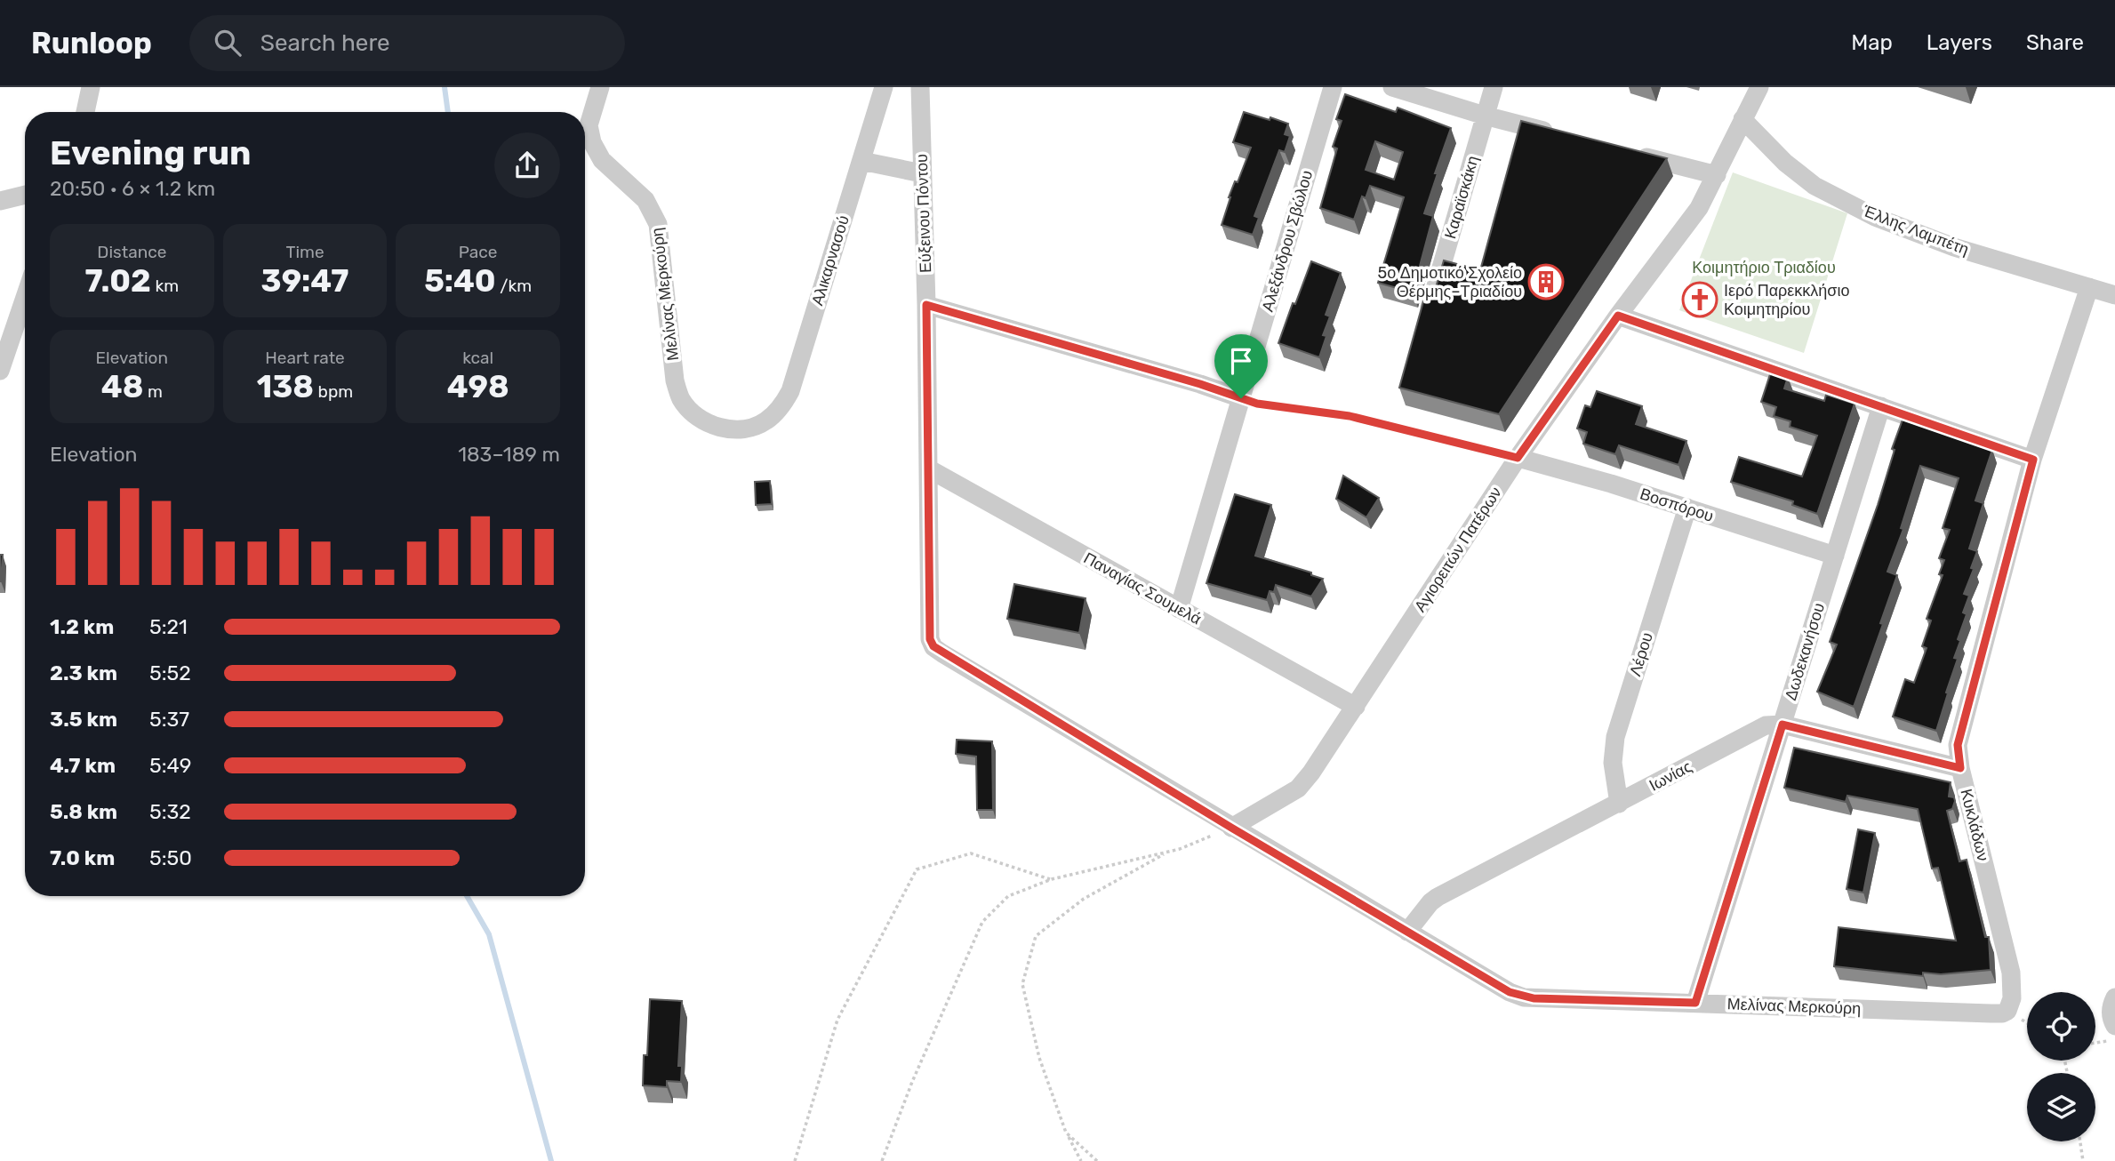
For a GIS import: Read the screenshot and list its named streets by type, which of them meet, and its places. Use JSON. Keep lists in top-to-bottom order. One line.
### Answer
{"streets":{"street":["Καραϊσκάκη","Εύξεινου Πόντου","Έλλης Λαμπέτη","Αλεξάνδρου Σβώλου","Αλικαρνασού","Μελίνας Μερκούρη","Βοσπόρου","Αγιορειτών Πατέρων","Παναγίας Σουμελά","Δωδεκανήσου","Λέρου","Ιωνίας","Κυκλάδων"]},"crossings":[["Εύξεινου Πόντου","Μελίνας Μερκούρη"],["Εύξεινου Πόντου","Παναγίας Σουμελά"],["Έλλης Λαμπέτη","Αγιορειτών Πατέρων"],["Έλλης Λαμπέτη","Κυκλάδων"],["Αλεξάνδρου Σβώλου","Παναγίας Σουμελά"],["Αλικαρνασού","Μελίνας Μερκούρη"],["Μελίνας Μερκούρη","Αγιορειτών Πατέρων"],["Μελίνας Μερκούρη","Δωδεκανήσου"],["Μελίνας Μερκούρη","Ιωνίας"],["Μελίνας Μερκούρη","Κυκλάδων"],["Βοσπόρου","Αγιορειτών Πατέρων"],["Βοσπόρου","Δωδεκανήσου"],["Βοσπόρου","Λέρου"],["Αγιορειτών Πατέρων","Παναγίας Σουμελά"],["Δωδεκανήσου","Ιωνίας"],["Λέρου","Ιωνίας"],["Ιωνίας","Κυκλάδων"]],"parks":["Κοιμητήριο Τριαδίου"],"places":{"building":["5ο Δημοτικό Σχολείο Θέρμης–Τριαδίου"],"church":["Ιερό Παρεκκλήσιο Κοιμητηρίου"]},"page":{"header":"Runloop","search":"Search here","nav":["Map","Layers","Share"],"heading":["Evening run","20:50 · 6 × 1.2 km"],"stats":[["Distance","7.02 km"],["Time","39:47"],["Pace","5:40 /km"],["Elevation","48 m"],["Heart rate","138 bpm"],["kcal","498"]],"chart":["Elevation","183–189 m"],"list":[{"name":"1.2 km","note":"5:21"},{"name":"2.3 km","note":"5:52"},{"name":"3.5 km","note":"5:37"},{"name":"4.7 km","note":"5:49"},{"name":"5.8 km","note":"5:32"},{"name":"7.0 km","note":"5:50"}]}}
